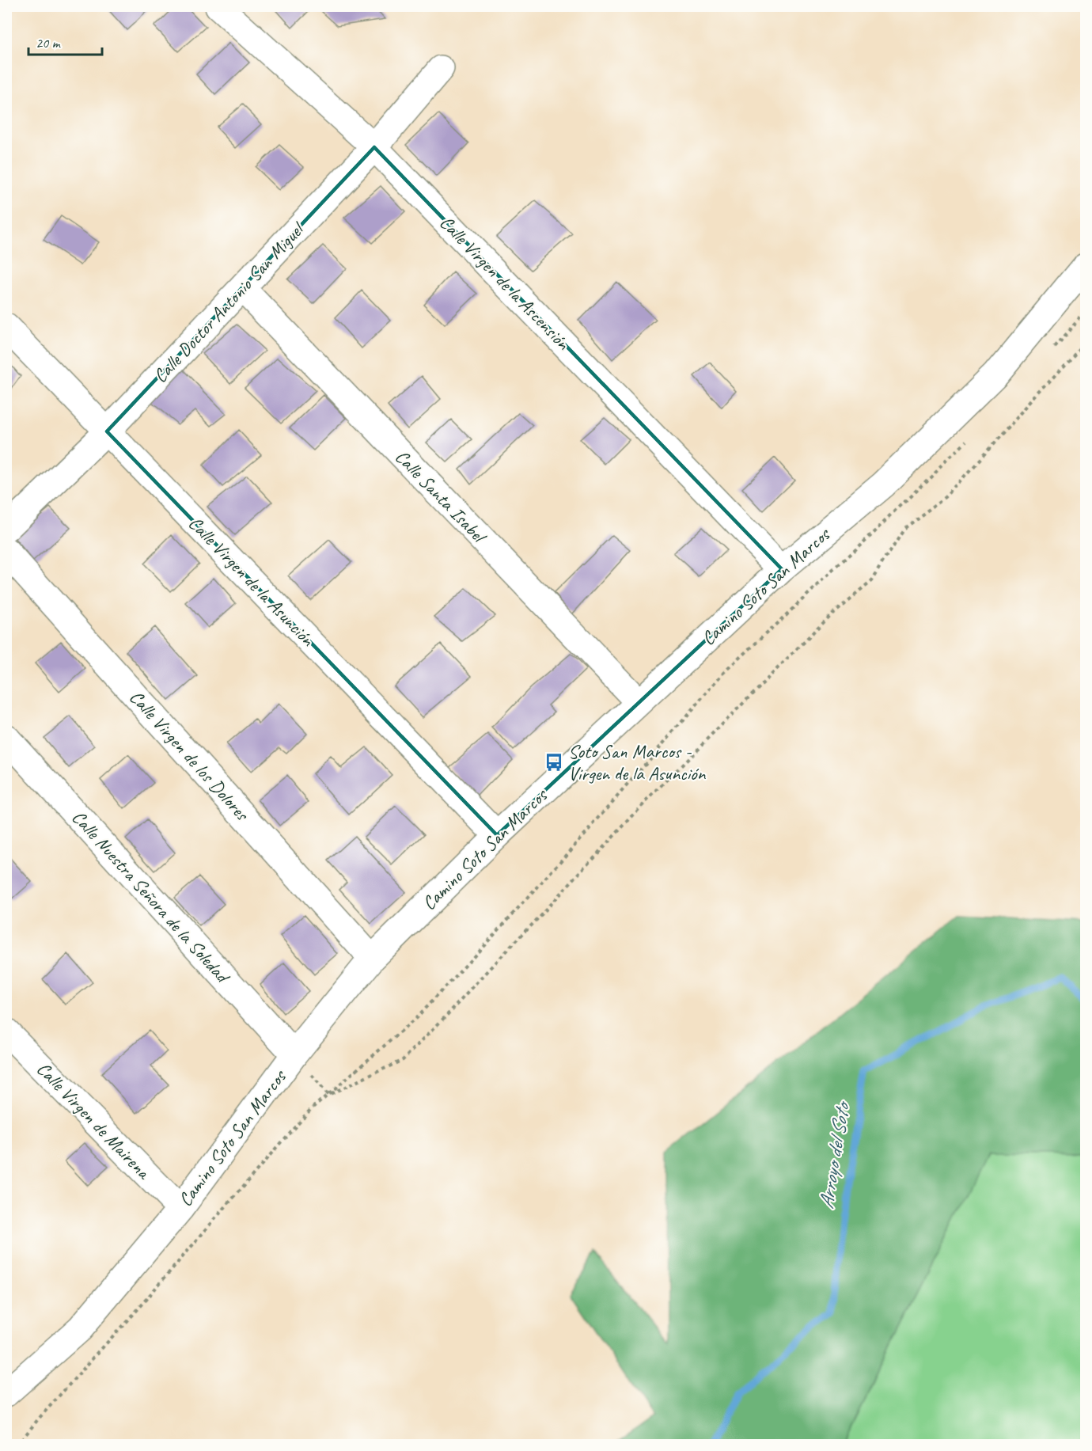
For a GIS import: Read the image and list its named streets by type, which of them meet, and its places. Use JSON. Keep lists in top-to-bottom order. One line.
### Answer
{"streets":{"street":["Calle Virgen de la Ascensión","Calle Doctor Antonio San Miguel","Calle Santa Isabel","Calle Virgen de la Asunción","Camino Soto San Marcos","Calle Virgen de los Dolores","Calle Nuestra Señora de la Soledad","Calle Virgen de Mairena"]},"crossings":[["Calle Virgen de la Ascensión","Calle Doctor Antonio San Miguel"],["Calle Virgen de la Ascensión","Camino Soto San Marcos"],["Calle Doctor Antonio San Miguel","Calle Santa Isabel"],["Calle Doctor Antonio San Miguel","Calle Virgen de la Asunción"],["Calle Santa Isabel","Camino Soto San Marcos"],["Calle Virgen de la Asunción","Camino Soto San Marcos"],["Camino Soto San Marcos","Calle Virgen de los Dolores"],["Camino Soto San Marcos","Calle Nuestra Señora de la Soledad"],["Camino Soto San Marcos","Calle Virgen de Mairena"]],"water":["Arroyo del Soto"],"places":{"bus stop":["Soto San Marcos - Virgen de la Asunción"]},"scale_bar":"20 m"}
